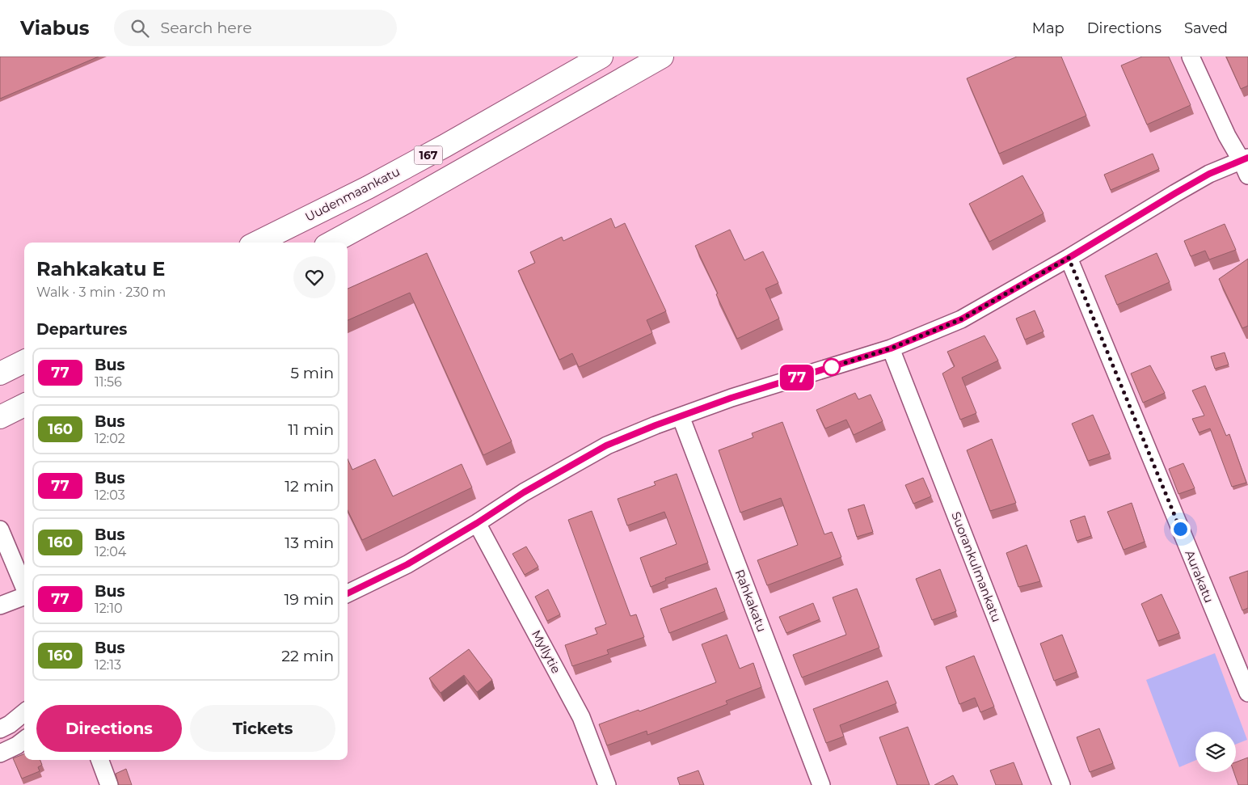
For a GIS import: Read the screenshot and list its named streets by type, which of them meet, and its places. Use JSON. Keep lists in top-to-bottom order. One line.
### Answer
{"streets":{"main road":["167","Uudenmaankatu"],"street":["Suorankulmankatu","Aurakatu","Rahkakatu","Myllytie"]},"lines":["bus line 77"],"page":{"header":"Viabus","search":"Search here","nav":["Map","Directions","Saved"],"on_map":"77","heading":[["Rahkakatu E","Walk · 3 min · 230 m"],"Departures"],"list":[{"mark":"77","name":"Bus","note":"11:56","value":"5 min"},{"mark":"160","name":"Bus","note":"12:02","value":"11 min"},{"mark":"77","name":"Bus","note":"12:03","value":"12 min"},{"mark":"160","name":"Bus","note":"12:04","value":"13 min"},{"mark":"77","name":"Bus","note":"12:10","value":"19 min"},{"mark":"160","name":"Bus","note":"12:13","value":"22 min"}],"buttons":["Directions","Tickets"]}}
